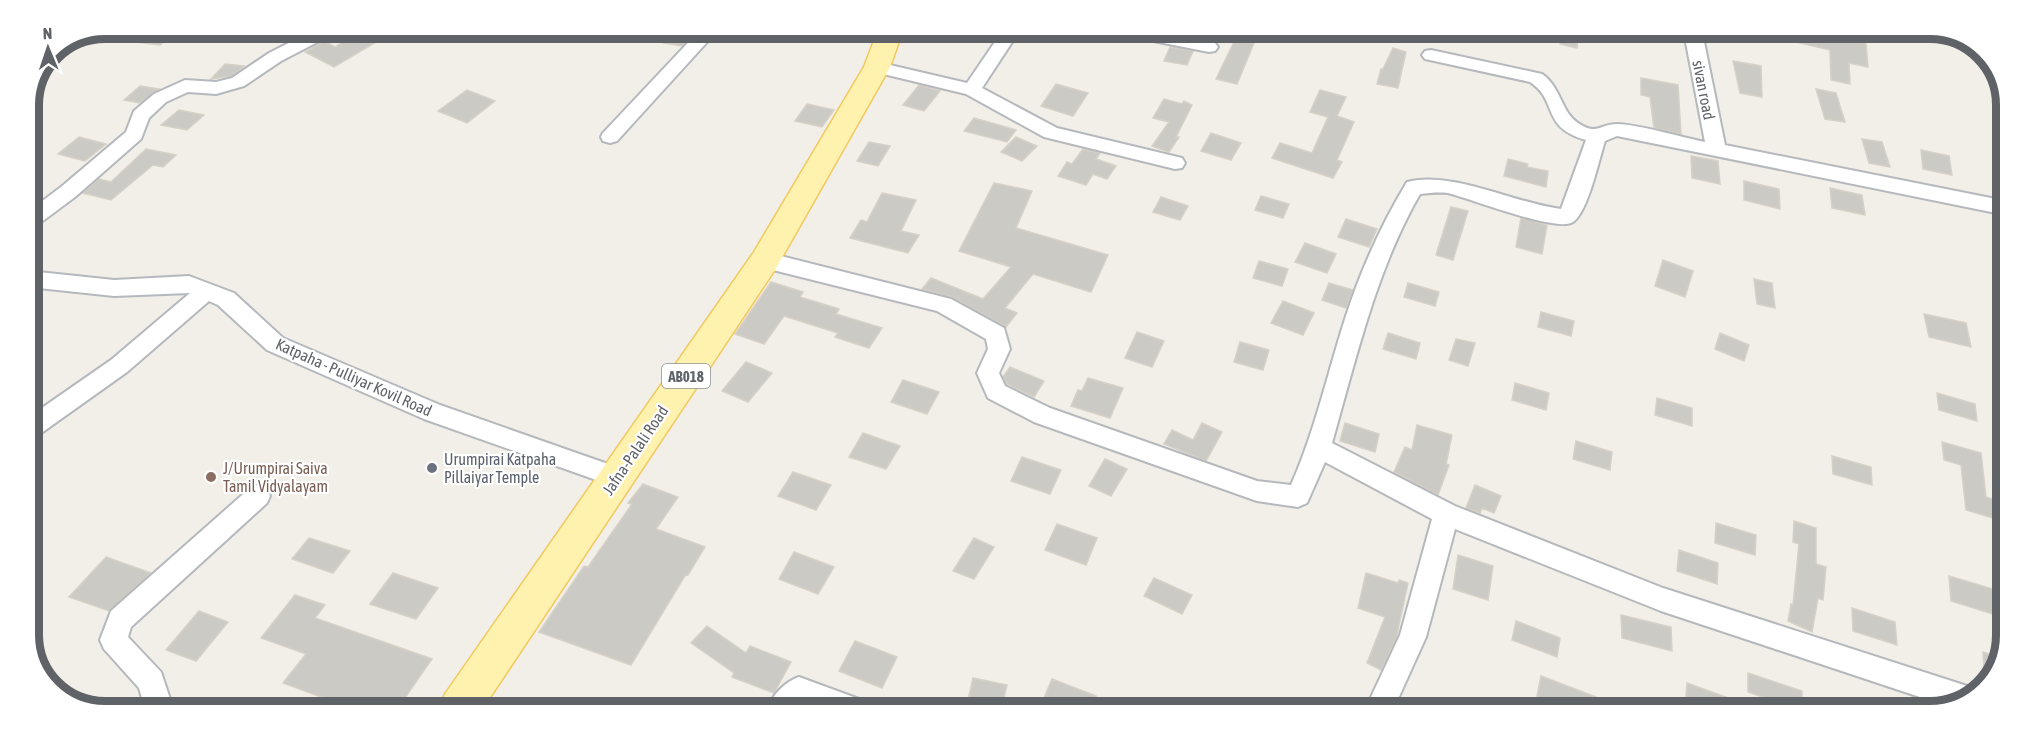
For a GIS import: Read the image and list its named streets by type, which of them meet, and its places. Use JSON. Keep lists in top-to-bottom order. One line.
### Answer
{"streets":{"main road":["AB018","Jafna-Palali Road"],"street":["sivan road","Katpaha - Pulliyar Kovil Road"]},"crossings":[["Katpaha - Pulliyar Kovil Road","Jafna-Palali Road"]],"places":["Urumpirai Katpaha Pillaiyar Temple","J/Urumpirai Saiva Tamil Vidyalayam"],"north":"top"}
